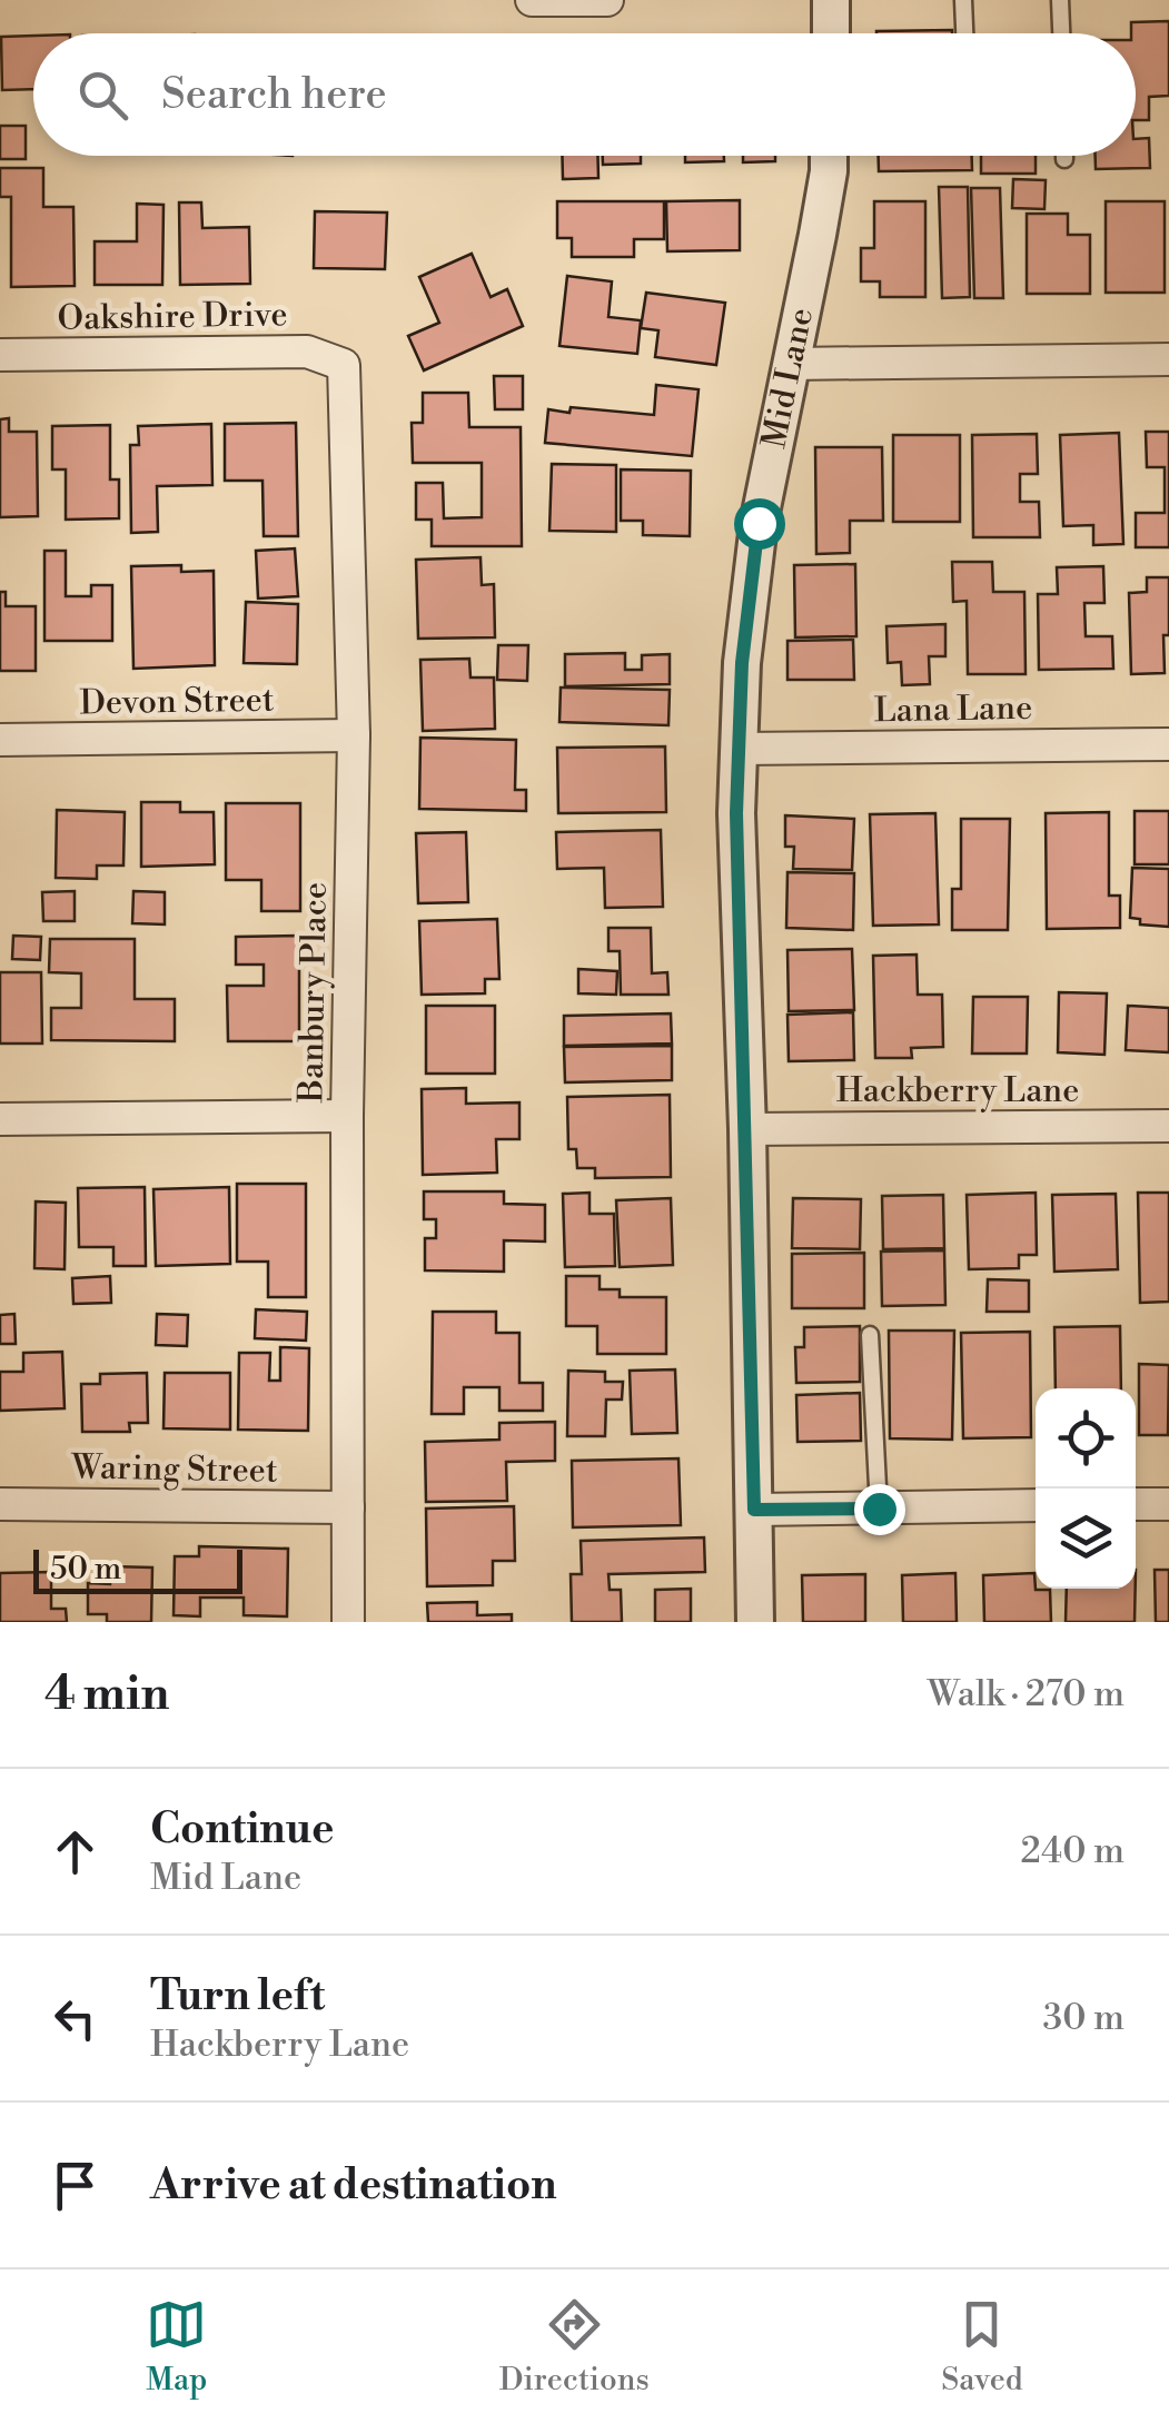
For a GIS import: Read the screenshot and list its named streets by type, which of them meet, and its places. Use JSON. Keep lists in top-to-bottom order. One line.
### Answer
{"streets":{"street":["Oakshire Drive","Mid Lane","Devon Street","Lana Lane","Banbury Place","Hackberry Lane","Waring Street"]},"crossings":[["Oakshire Drive","Banbury Place"],["Mid Lane","Lana Lane"],["Mid Lane","Hackberry Lane"],["Devon Street","Banbury Place"],["Banbury Place","Waring Street"]],"scale_bar":"50 m","page":{"search":"Search here","scale":"50 m","heading":["4 min","Walk · 270 m"],"list":[["Continue","Mid Lane","240 m"],["Turn left","Hackberry Lane","30 m"],"Arrive at destination"],"nav":["Map","Directions","Saved"]}}
